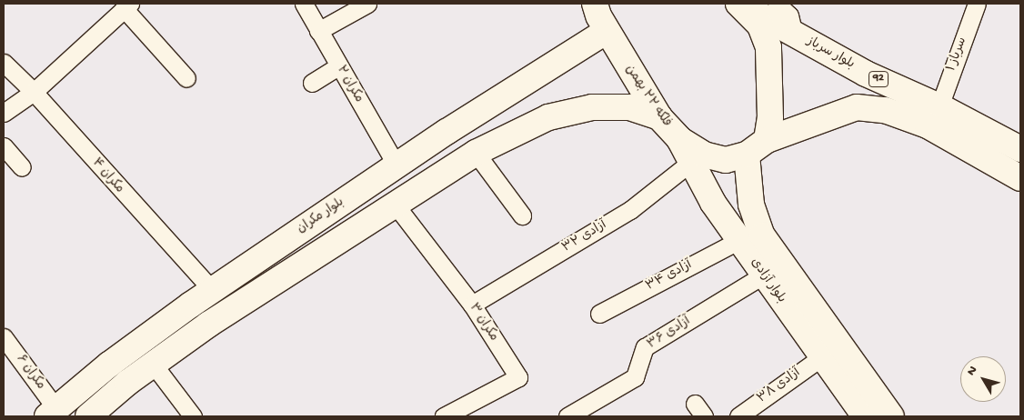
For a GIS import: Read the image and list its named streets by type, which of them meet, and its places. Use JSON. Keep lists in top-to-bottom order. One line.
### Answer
{"streets":{"main road":["بلوار سرباز","92","فلکه ۲۲ بهمن","بلوار مکران","بلوار آزادی"],"street":["سرباز ۱","مکران ۲","مکران ۴","آزادی ۳۲","آزادی ۳۴","مکران ۳","آزادی ۳۶","مکران ۶","آزادی ۳۸"]},"crossings":[["بلوار سرباز","سرباز ۱"],["بلوار سرباز","92"],["92","فلکه ۲۲ بهمن"],["مکران ۲","بلوار مکران"],["فلکه ۲۲ بهمن","بلوار مکران"],["فلکه ۲۲ بهمن","بلوار آزادی"],["مکران ۴","بلوار مکران"],["بلوار مکران","مکران ۶"],["آزادی ۳۲","بلوار آزادی"],["آزادی ۳۲","مکران ۳"],["آزادی ۳۴","بلوار آزادی"],["بلوار آزادی","آزادی ۳۶"],["بلوار آزادی","آزادی ۳۸"]],"north":"top left"}
